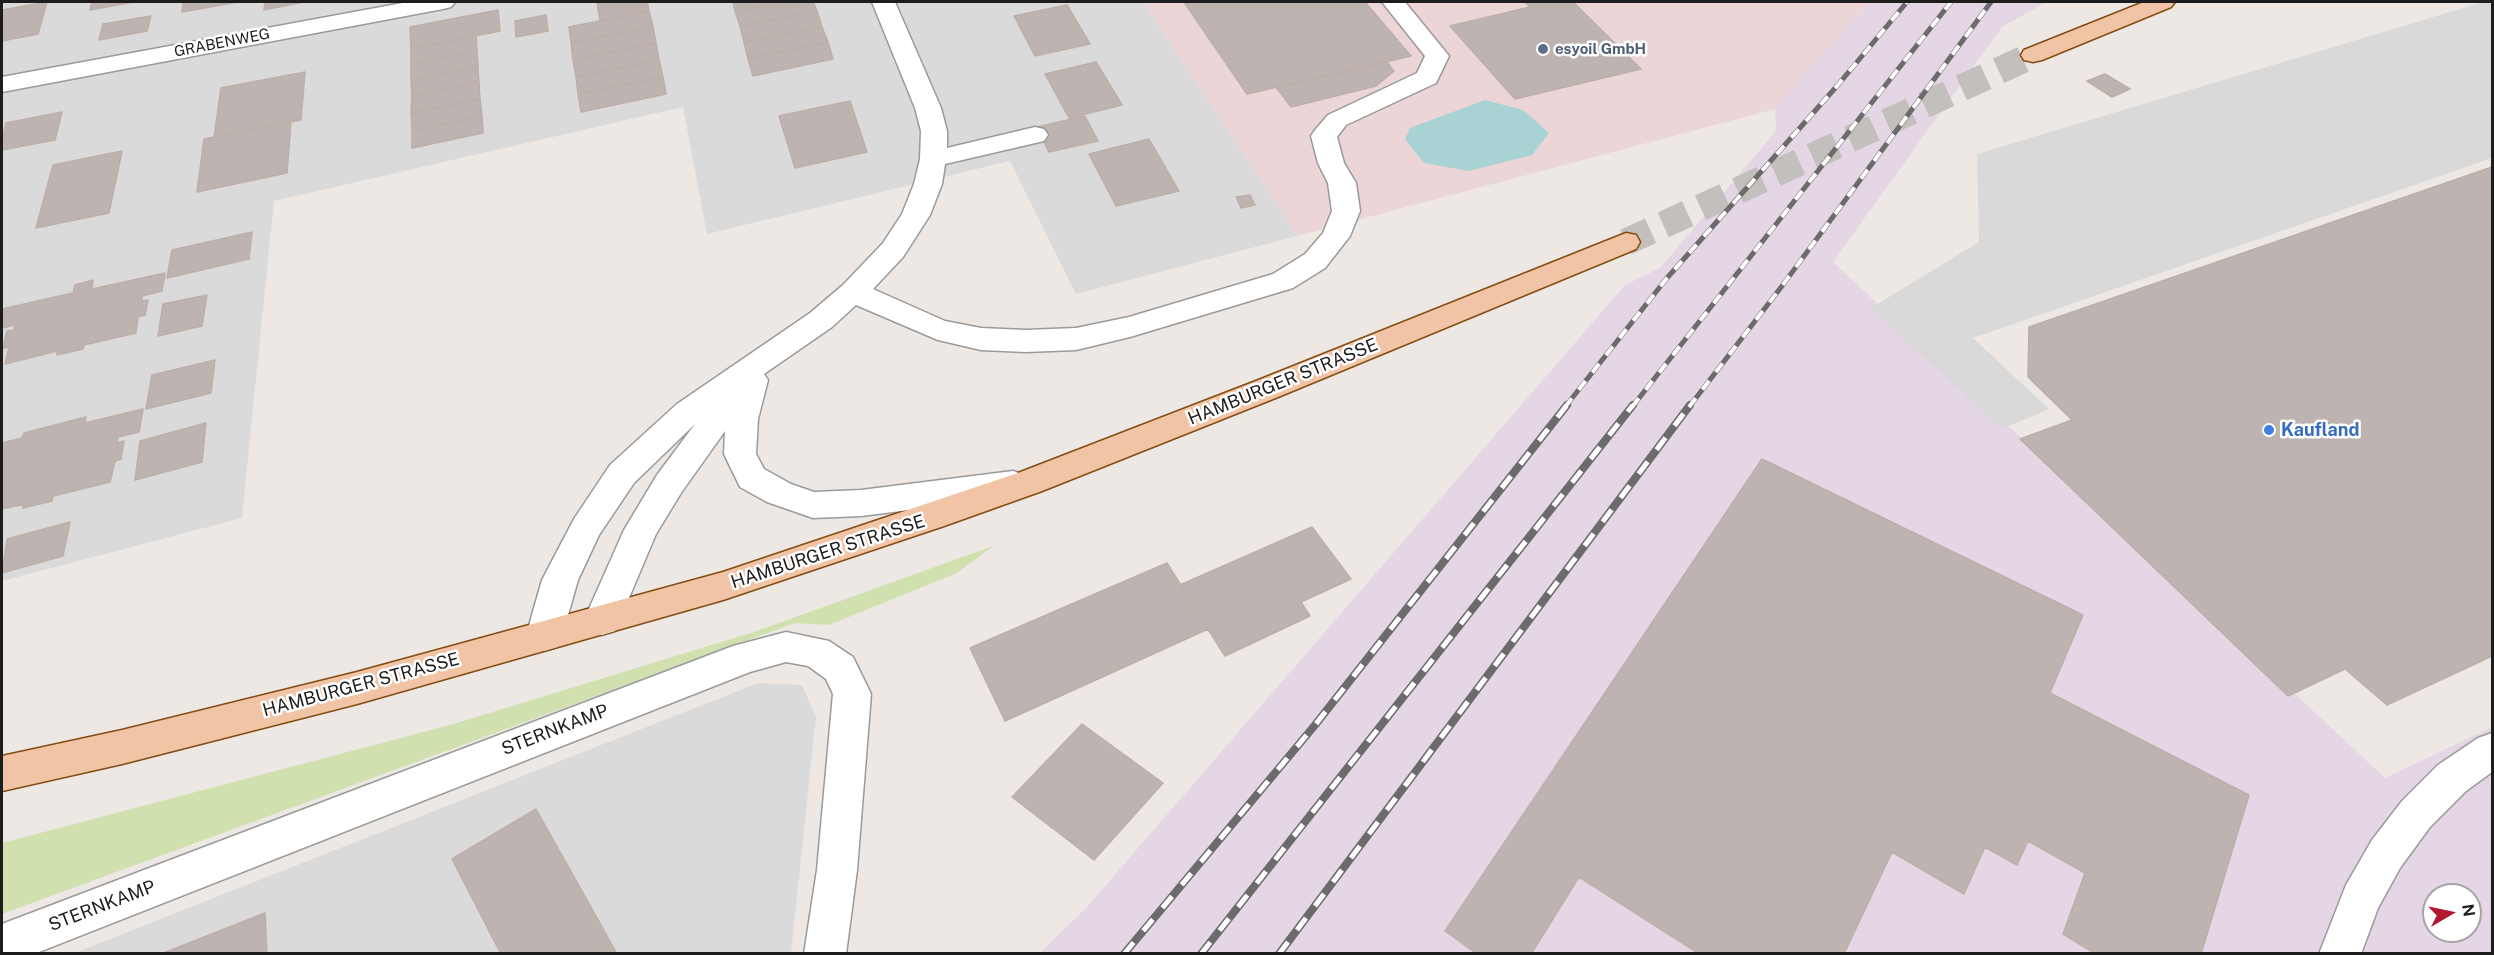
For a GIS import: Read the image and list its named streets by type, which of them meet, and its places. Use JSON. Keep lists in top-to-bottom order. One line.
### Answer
{"streets":{"main road":["HAMBURGER STRASSE"],"street":["GRABENWEG","STERNKAMP"]},"places":["esyoil GmbH","Kaufland"],"north":"right"}
